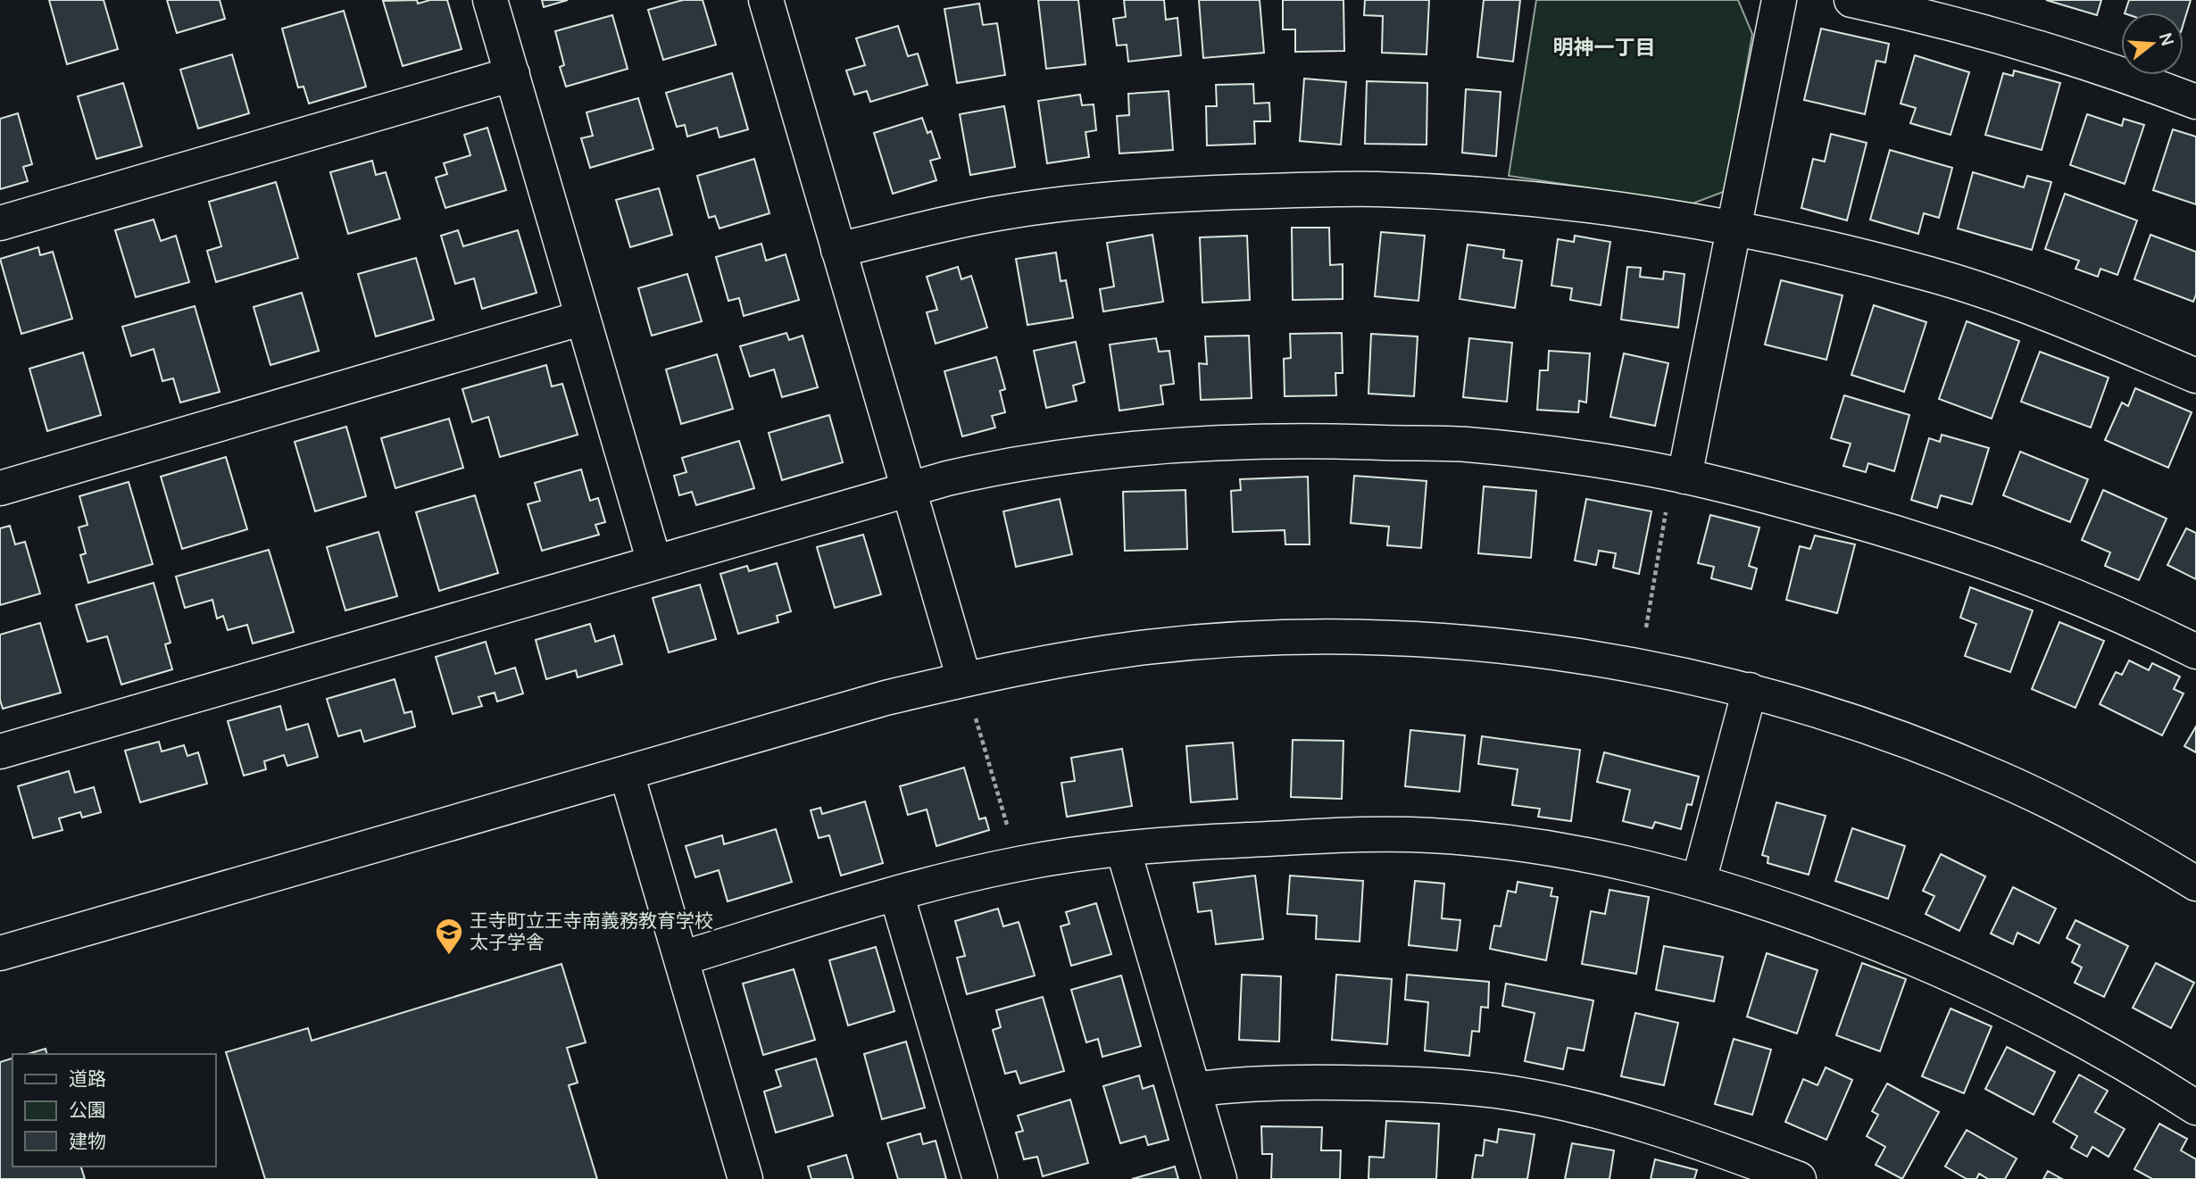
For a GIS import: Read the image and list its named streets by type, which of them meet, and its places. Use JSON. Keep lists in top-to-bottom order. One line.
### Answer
{"districts":["明神一丁目"],"places":{"school or university":["王寺町立王寺南義務教育学校 太子学舎"]},"legend":["道路","公園","建物"],"north":"right"}
